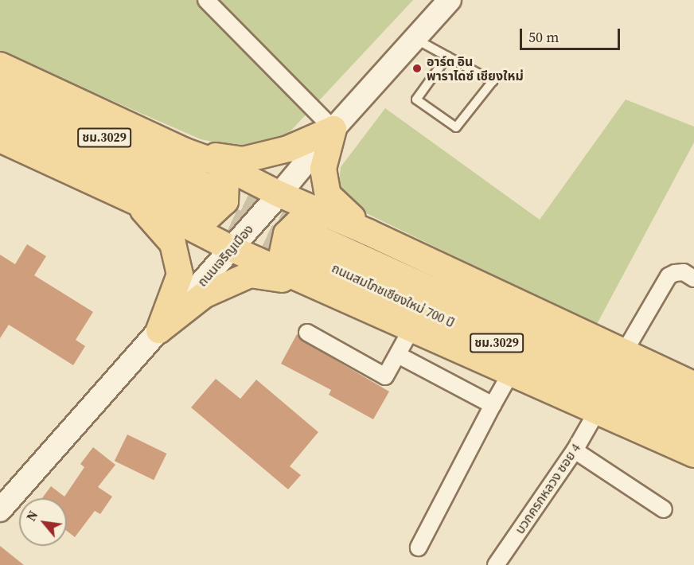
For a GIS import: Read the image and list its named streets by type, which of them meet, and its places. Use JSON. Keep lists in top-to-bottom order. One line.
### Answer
{"streets":{"main road":["ชม.3029","ถนนเจริญเมือง","ถนนสมโภชเชียงใหม่ 700 ปี"],"street":["บวกครกหลวง ซอย 4"]},"places":["อาร์ต อิน พาราไดซ์ เชียงใหม่"],"scale_bar":"50 m","north":"top left"}
